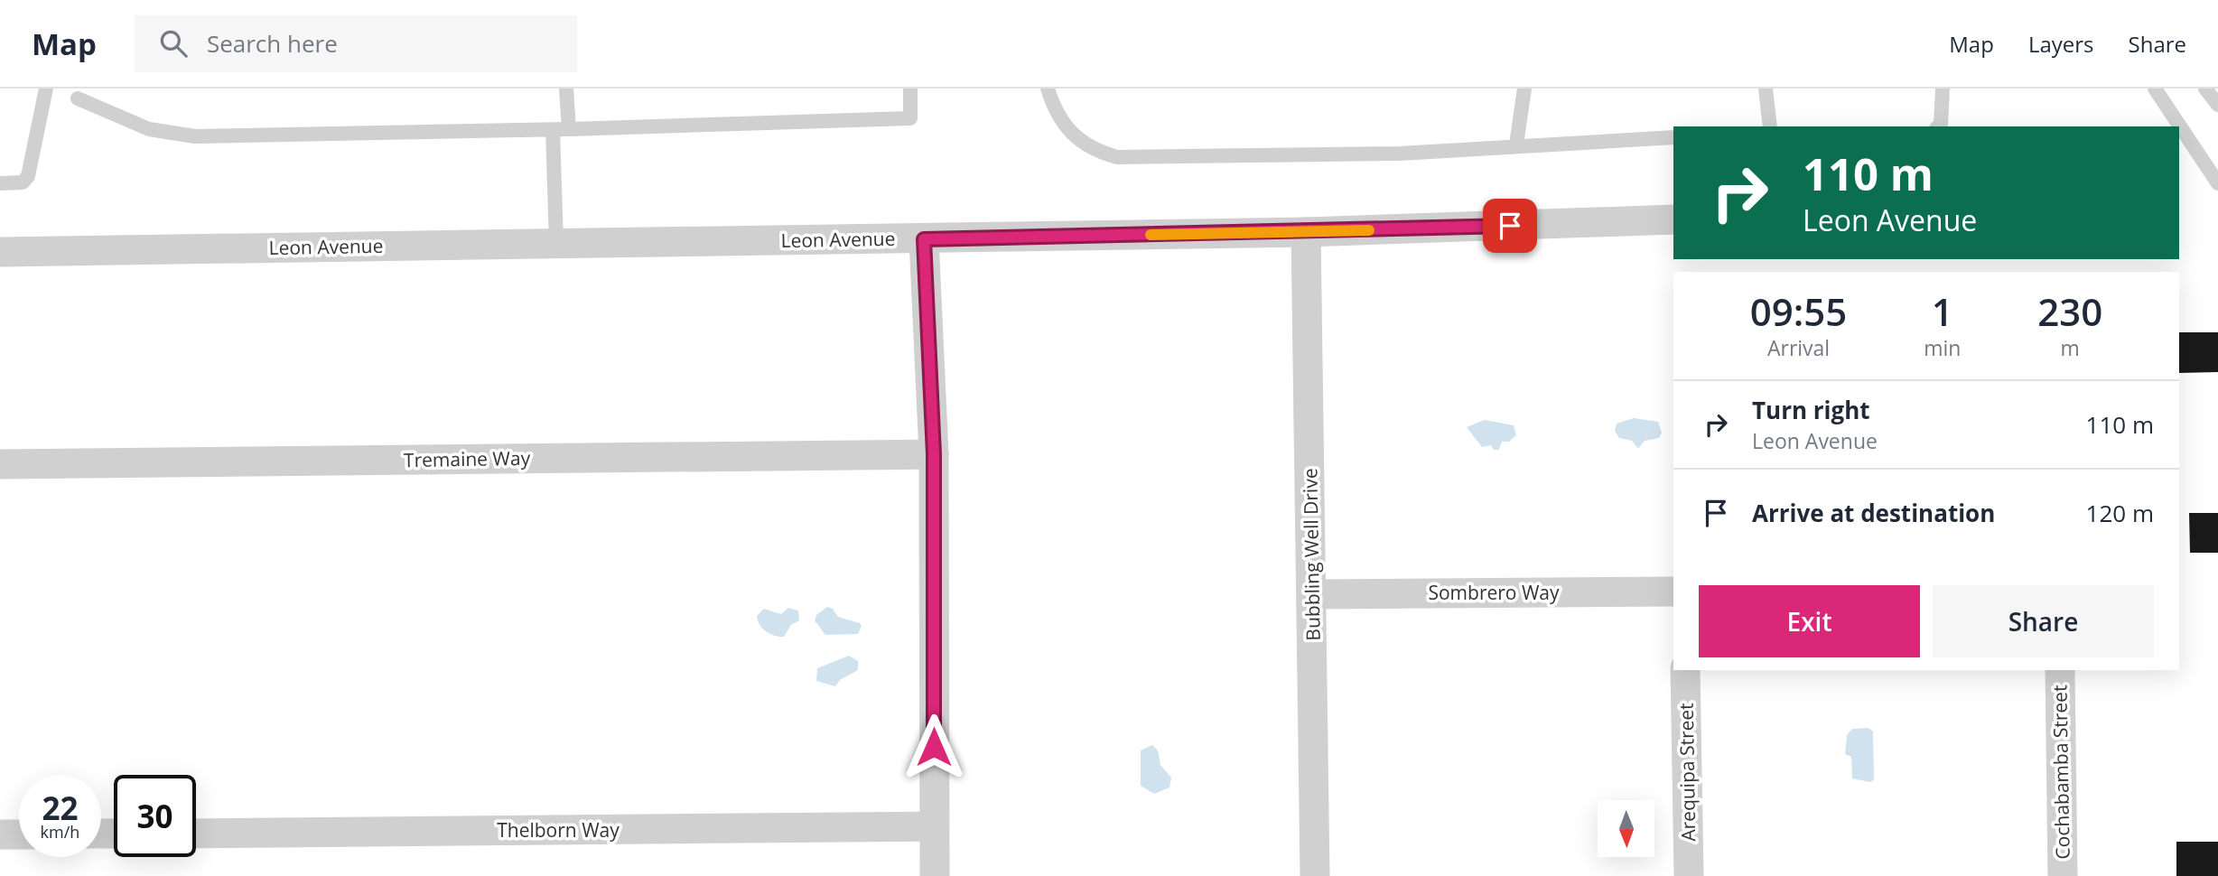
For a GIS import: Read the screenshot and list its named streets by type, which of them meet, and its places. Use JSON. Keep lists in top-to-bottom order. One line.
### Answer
{"streets":{"street":["Leon Avenue","Tremaine Way","Bubbling Well Drive","Sombrero Way","Arequipa Street","Cochabamba Street","Thelborn Way"]},"crossings":[["Leon Avenue","Bubbling Well Drive"],["Bubbling Well Drive","Sombrero Way"]],"north":"bottom","page":{"header":"Map","search":"Search here","nav":["Map","Layers","Share"],"turn":["110 m","Leon Avenue"],"eta":["09:55","Arrival","1","min","230","m"],"list":[{"name":"Turn right","note":"Leon Avenue","value":"110 m"},{"name":"Arrive at destination","value":"120 m"}],"buttons":["Exit","Share"],"speed":"22 km/h","limit":"30"}}
